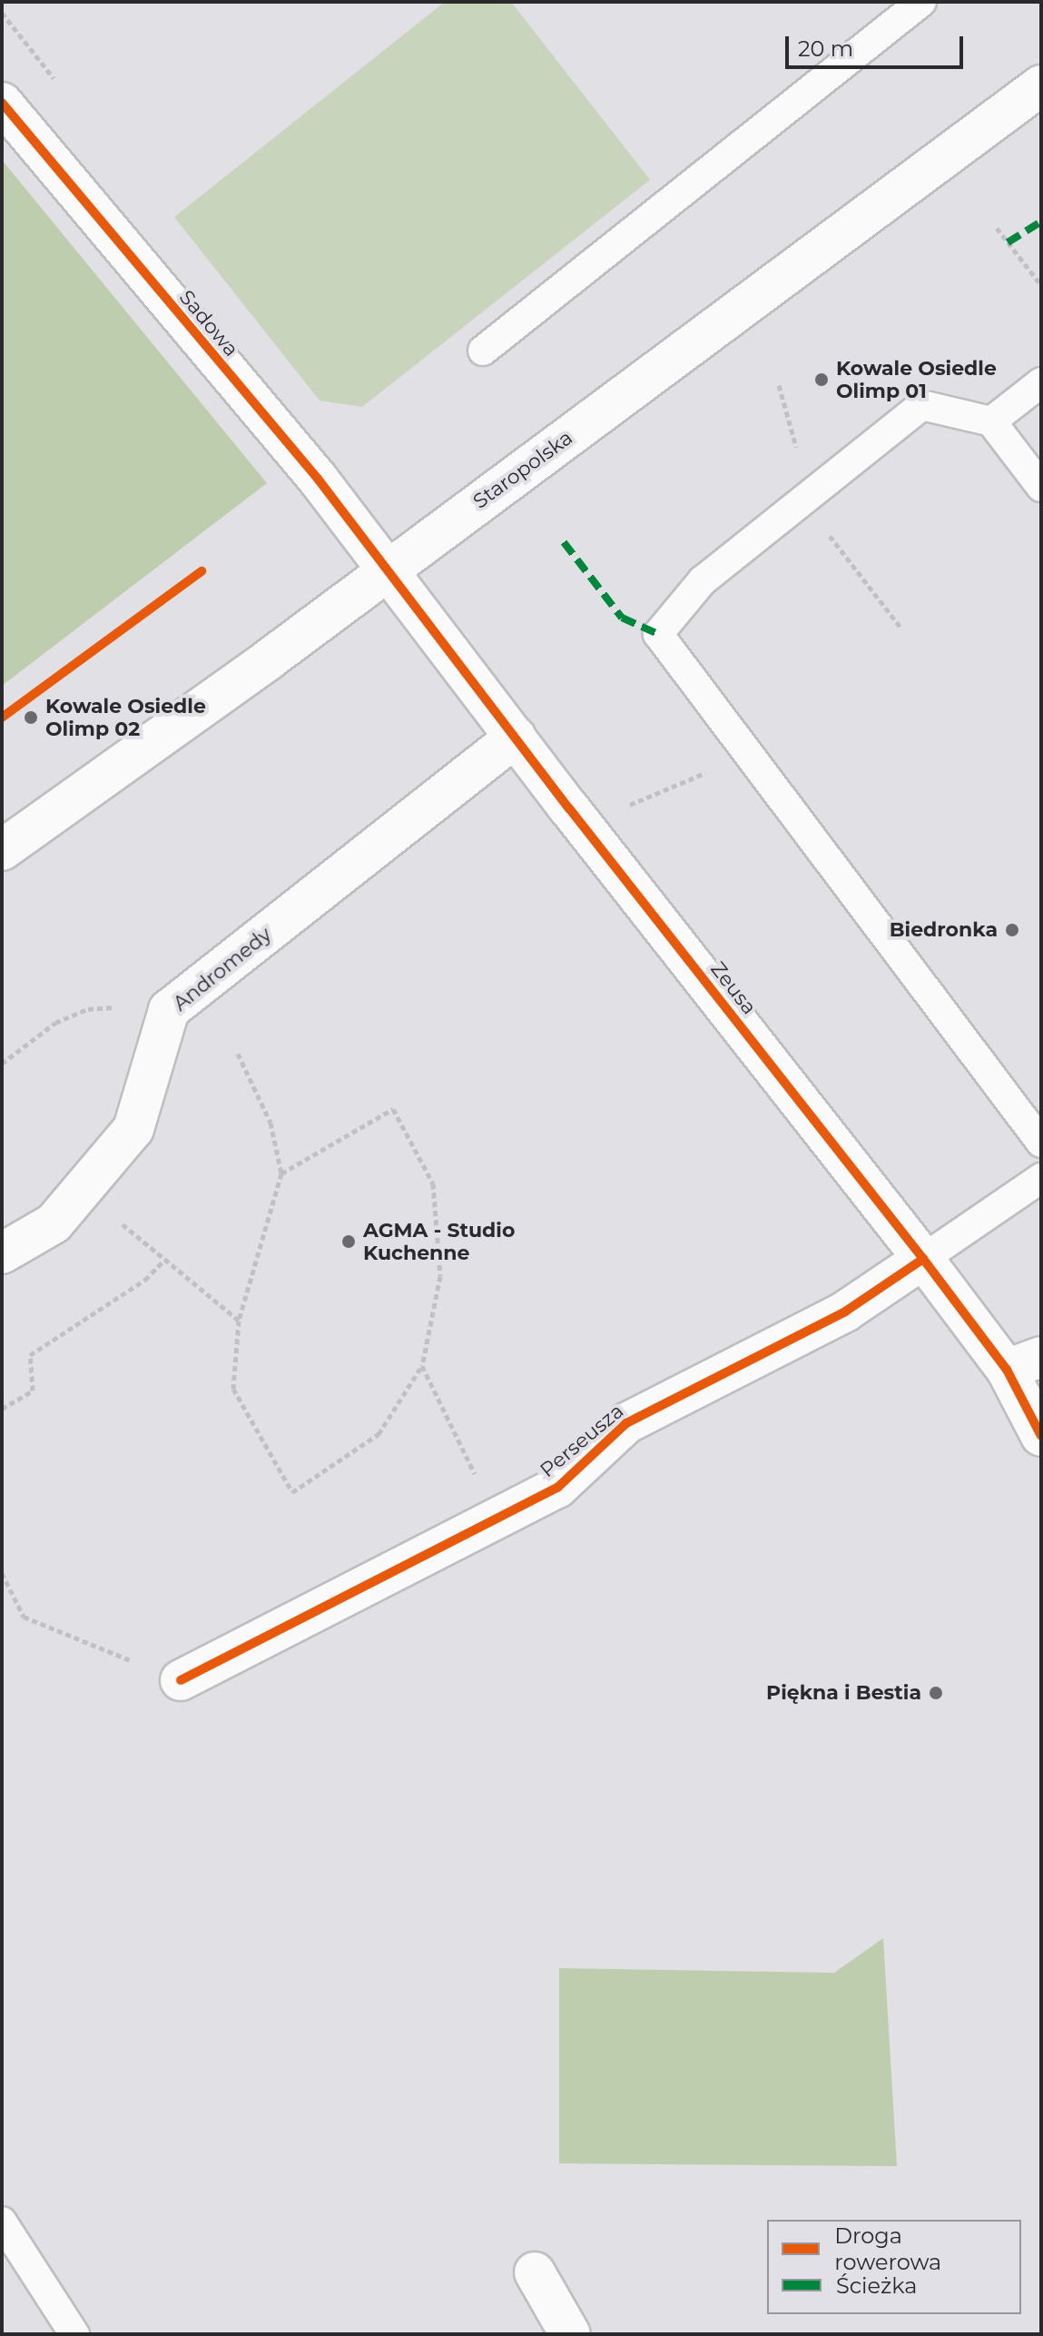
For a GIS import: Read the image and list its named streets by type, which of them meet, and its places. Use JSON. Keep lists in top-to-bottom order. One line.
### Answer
{"streets":{"street":["Sadowa","Staropolska","Andromedy","Zeusa","Perseusza"]},"crossings":[["Sadowa","Staropolska"],["Sadowa","Zeusa"],["Staropolska","Zeusa"],["Andromedy","Zeusa"],["Zeusa","Perseusza"]],"places":["Kowale Osiedle Olimp 01","Kowale Osiedle Olimp 02","Biedronka","AGMA - Studio Kuchenne","Piękna i Bestia"],"legend":["Droga rowerowa","Ścieżka"],"scale_bar":"20 m"}
